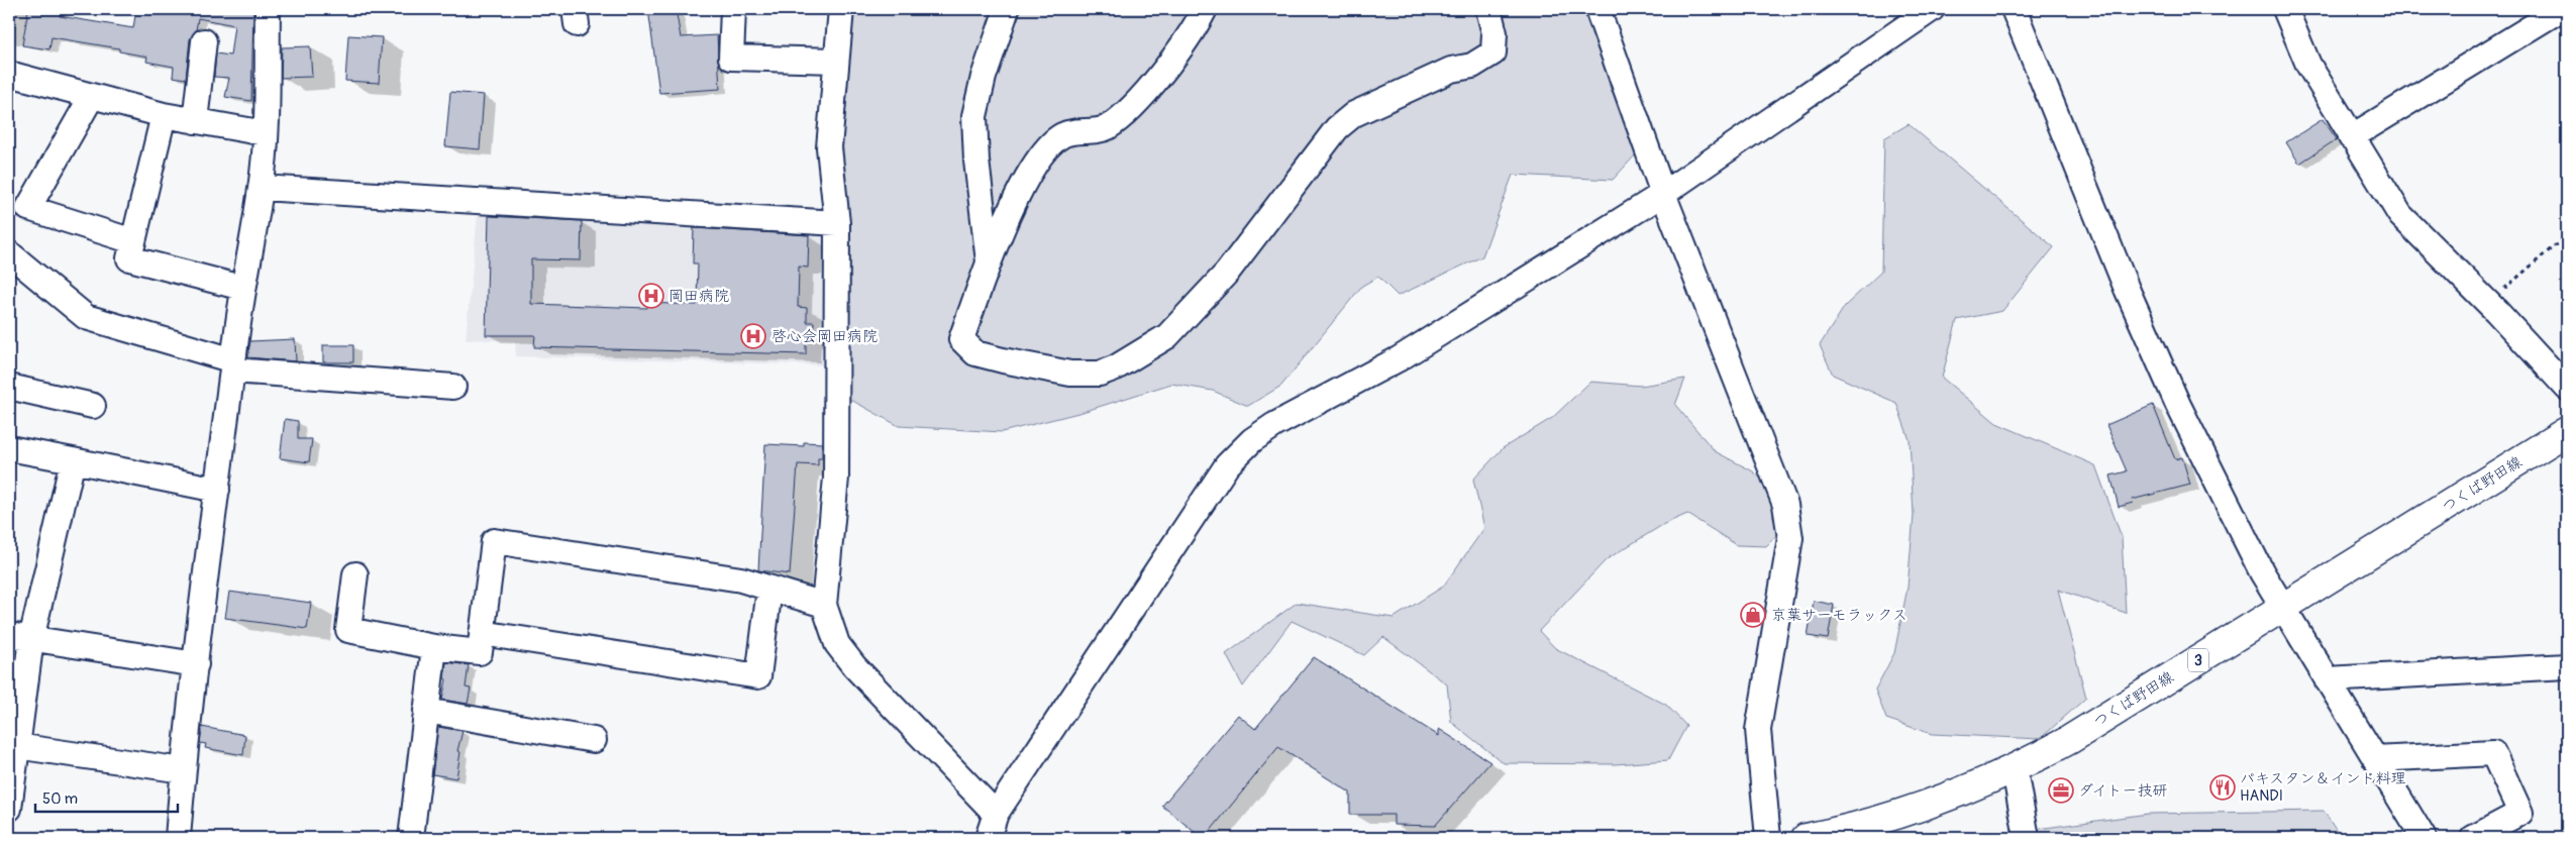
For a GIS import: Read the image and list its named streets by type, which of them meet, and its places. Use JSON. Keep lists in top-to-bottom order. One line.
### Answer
{"streets":{"main road":["つくば野田線","3"]},"places":{"hospital":["岡田病院","啓心会岡田病院"],"shop":["京葉サーモラックス"],"restaurant":["パキスタン＆インド料理 HANDI"],"office":["ダイトー技研"]},"scale_bar":"50 m"}
